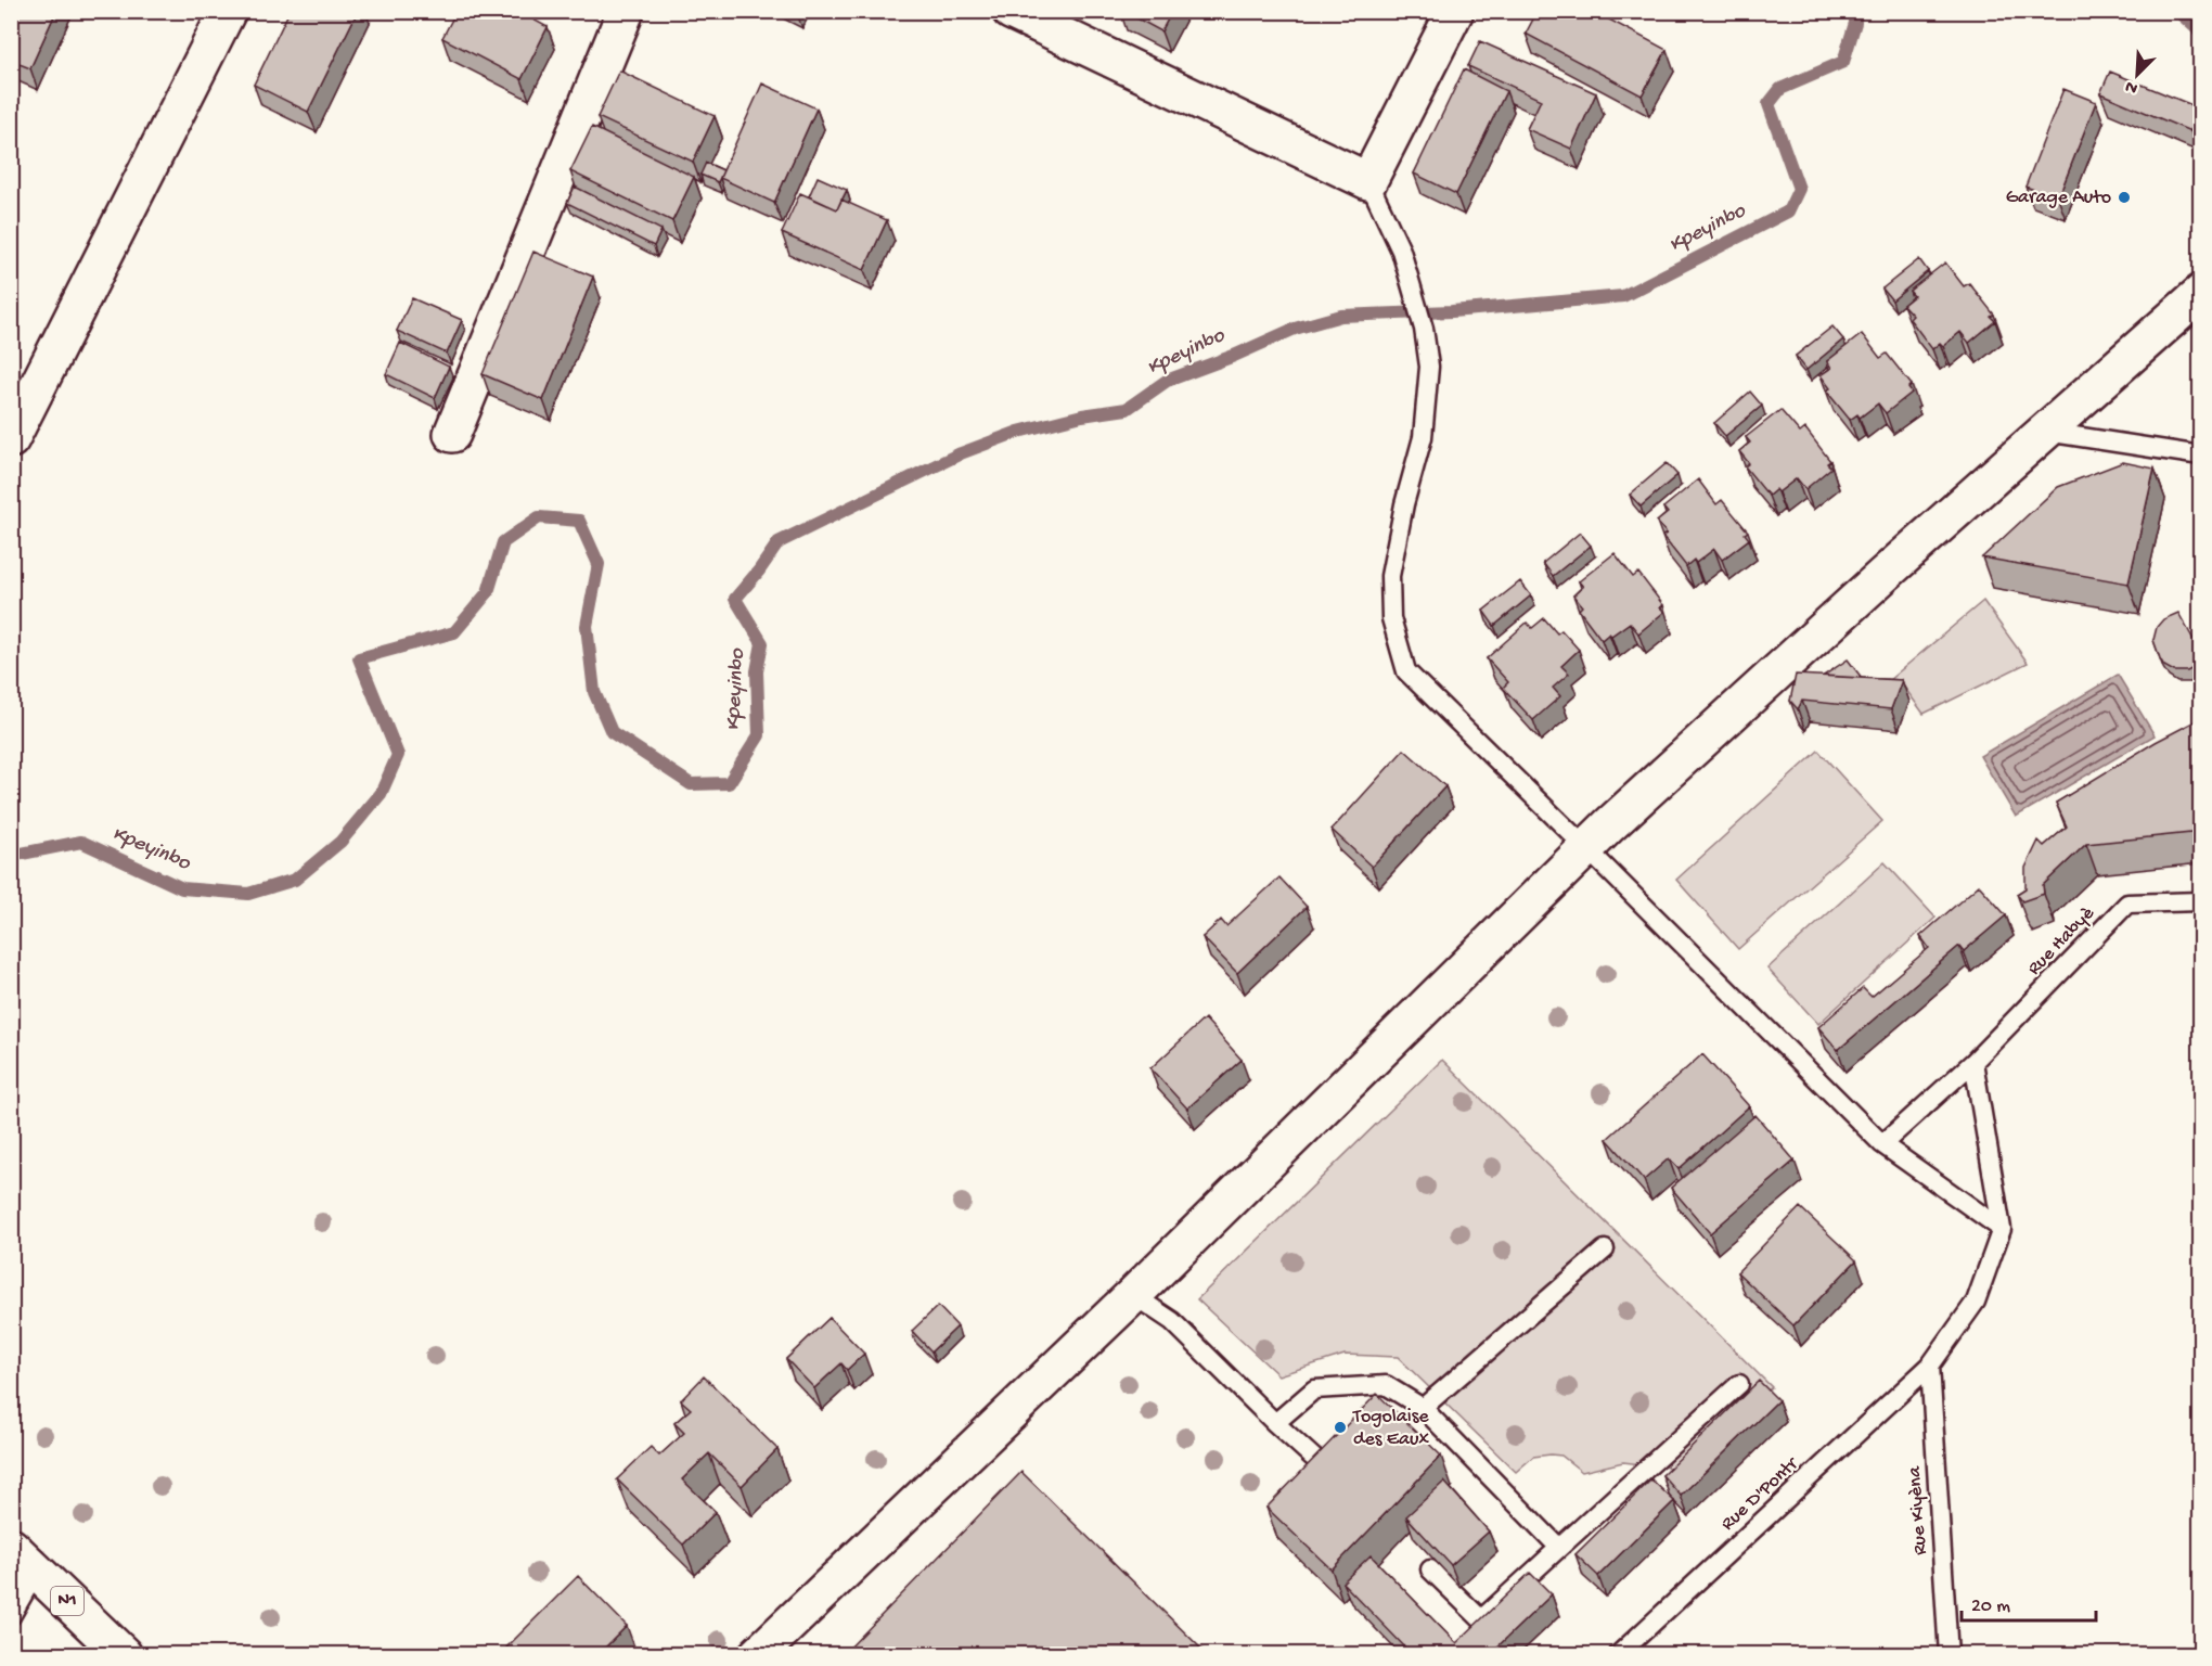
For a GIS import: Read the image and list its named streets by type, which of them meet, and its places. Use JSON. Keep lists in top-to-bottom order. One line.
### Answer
{"streets":{"main road":["N1"],"lane":["Rue Habyè","Rue D'Pontr","Rue Kiyèna"]},"crossings":[["Rue D'Pontr","Rue Kiyèna"]],"water":["Kpeyinbo"],"places":["Garage Auto","Togolaise des Eaux"],"scale_bar":"20 m","north":"bottom left"}
